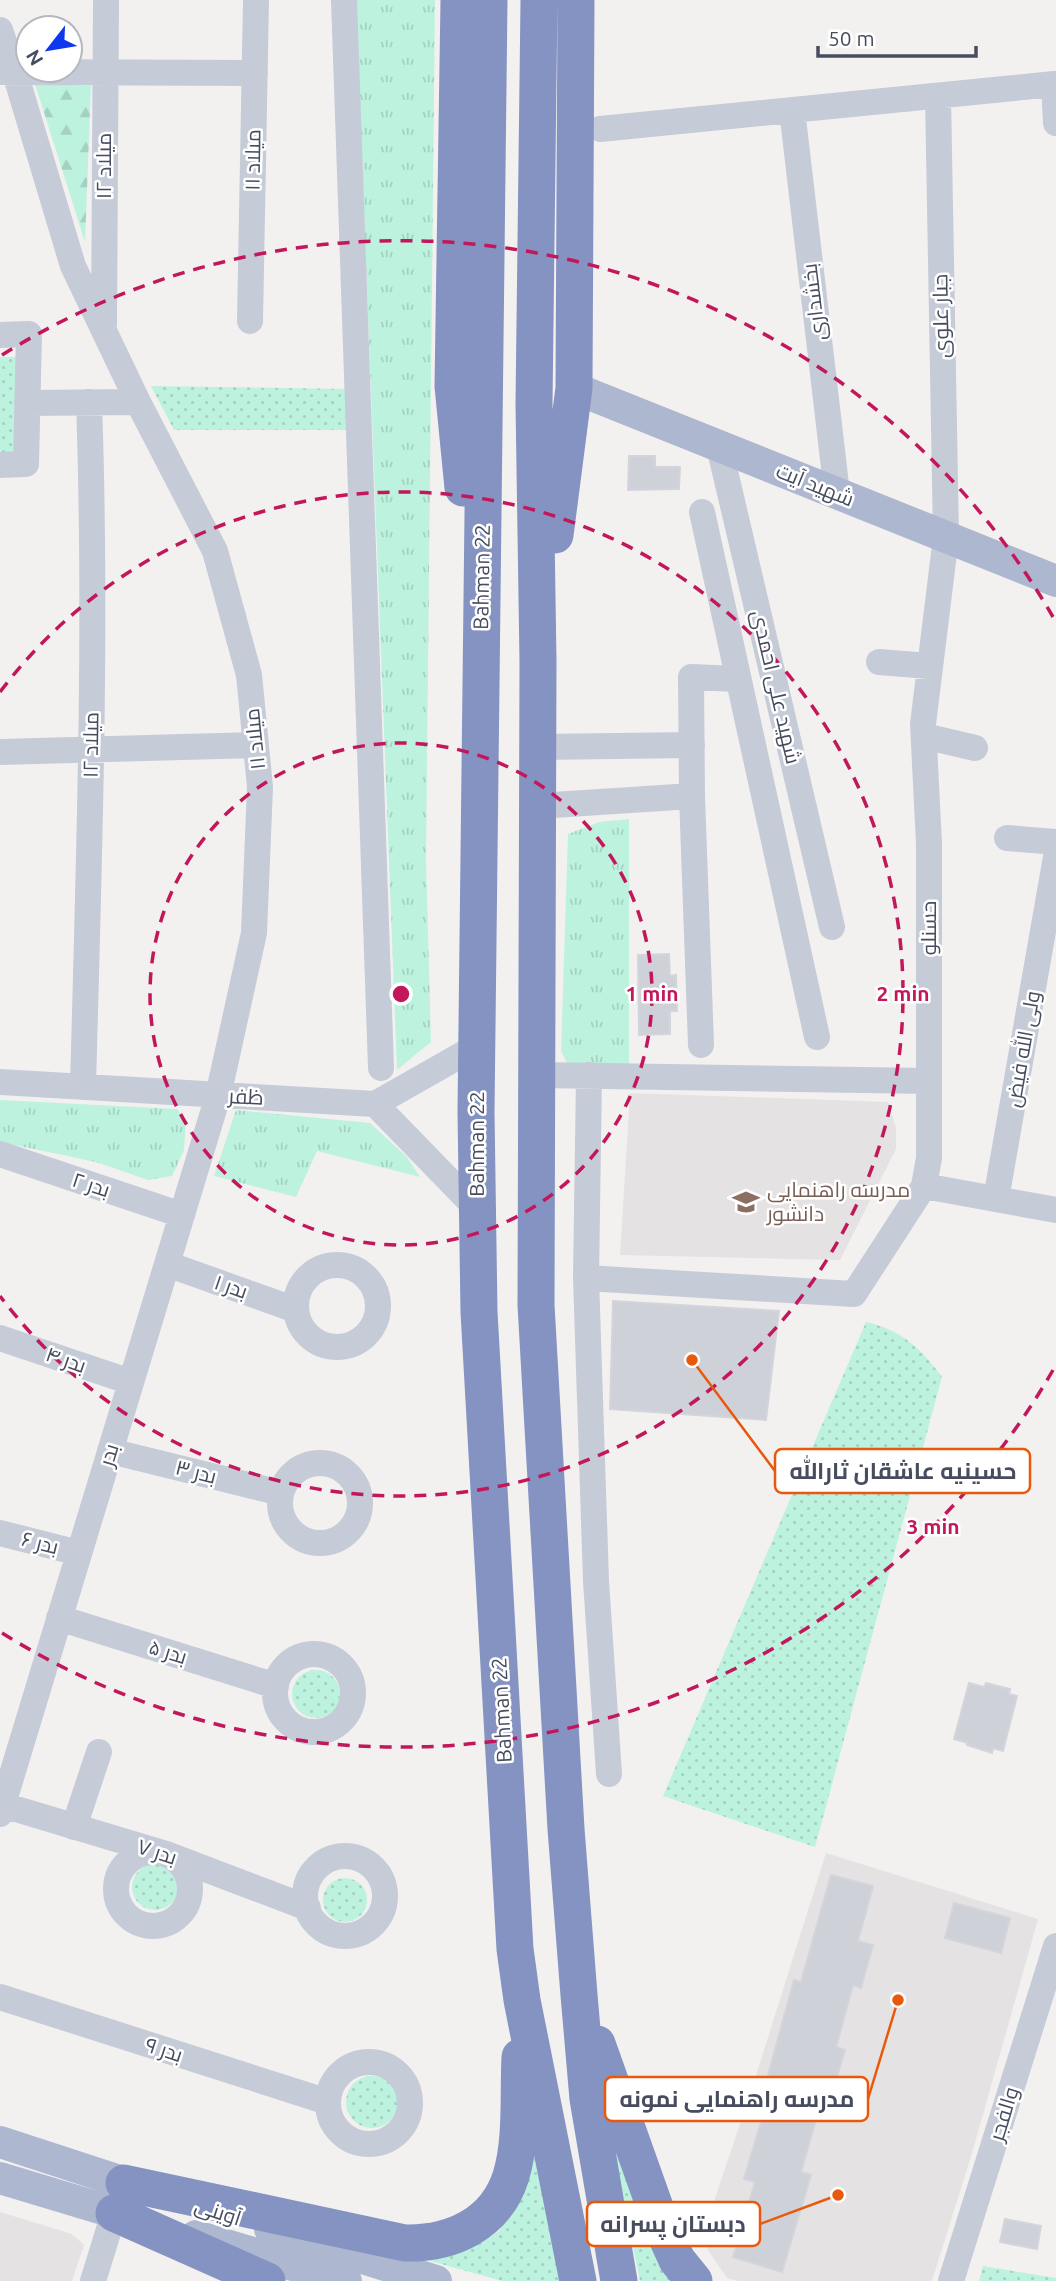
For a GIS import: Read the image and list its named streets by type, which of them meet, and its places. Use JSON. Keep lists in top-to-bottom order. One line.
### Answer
{"streets":{"highway":["Bahman 22"],"main road":["شهید آیت","آوینی"],"street":["میلاد ۱۱","میلاد ۱۲","بخشداری","جبار علوی","شهید علی احمدی","حسنلو","ولی الله فیض","ظفر","بدر ۲","بدر ۱","بدر ۴","بدر","بدر ۳","بدر ۶","بدر ۵","بدر ۷","بدر ۹","والفجر"]},"crossings":[["میلاد ۱۱","میلاد ۱۲"],["میلاد ۱۱","ظفر"],["میلاد ۱۱","بدر"],["میلاد ۱۲","ظفر"],["بخشداری","شهید آیت"],["جبار علوی","شهید آیت"],["جبار علوی","حسنلو"],["شهید آیت","شهید علی احمدی"],["شهید آیت","حسنلو"],["ظفر","بدر"],["بدر ۲","بدر"],["بدر ۱","بدر"],["بدر ۴","بدر"],["بدر","بدر ۳"],["بدر","بدر ۶"],["بدر","بدر ۵"],["بدر","بدر ۷"]],"places":{"school or university":["مدرسه راهنمایی دانشور"],"other":["حسینیه عاشقان ثارالله","مدرسه راهنمایی نمونه","دبستان پسرانه"]},"scale_bar":"50 m","north":"bottom left","rings":["1 min","2 min","3 min"]}
